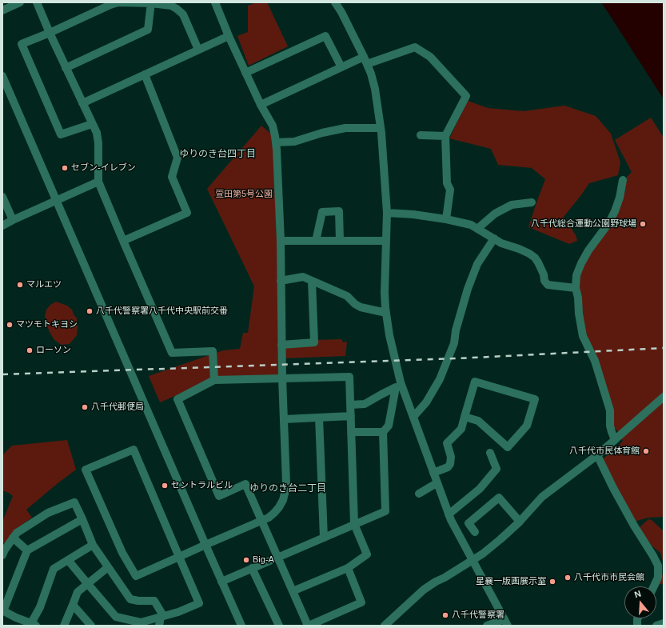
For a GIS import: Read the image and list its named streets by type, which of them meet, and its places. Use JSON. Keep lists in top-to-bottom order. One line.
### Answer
{"districts":["ゆりのき台四丁目","ゆりのき台二丁目"],"parks":["萱田第5号公園"],"places":["セブン-イレブン","八千代総合運動公園野球場","マルエツ","八千代警察署八千代中央駅前交番","マツモトキヨシ","ローソン","八千代郵便局","八千代市民体育館","セントラルビル","Big-A","八千代市市民会館","星襄一版画展示室","八千代警察署"],"north":"top"}
